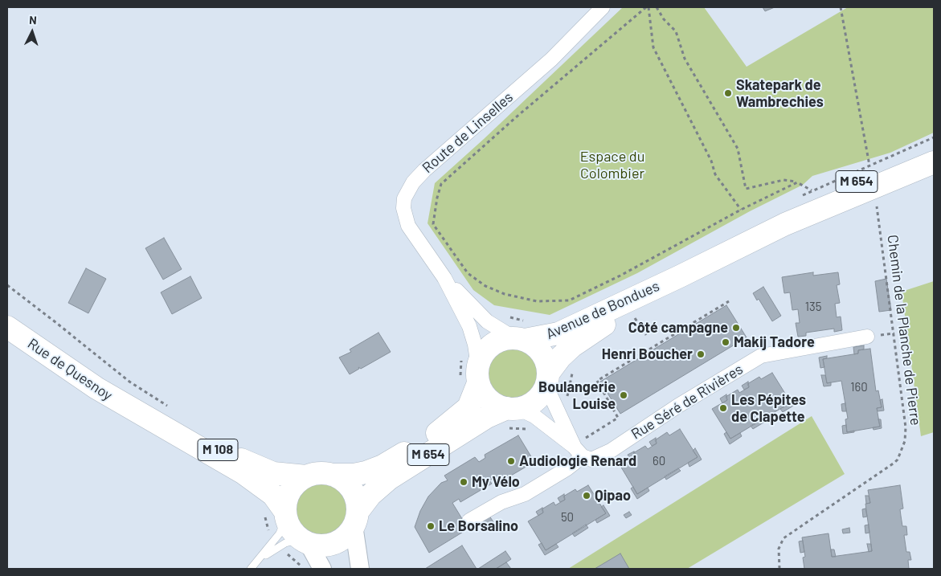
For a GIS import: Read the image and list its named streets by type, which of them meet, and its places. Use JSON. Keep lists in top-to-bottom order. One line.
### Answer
{"streets":{"main road":["M 654","Avenue de Bondues","Rue de Quesnoy","M 108"],"street":["Route de Linselles","Rue Séré de Rivières"],"path":["Chemin de la Planche de Pierre"]},"crossings":[["Route de Linselles","M 654"],["Route de Linselles","Avenue de Bondues"],["M 654","Avenue de Bondues"],["M 654","Rue de Quesnoy"]],"parks":["Espace du Colombier"],"places":["Skatepark de Wambrechies","Côté campagne","Makij Tadore","Henri Boucher","Boulangerie Louise","Les Pépites de Clapette","Audiologie Renard","My Vélo","Qipao","Le Borsalino"],"house_numbers":["135","160","60","50"],"north":"top"}
